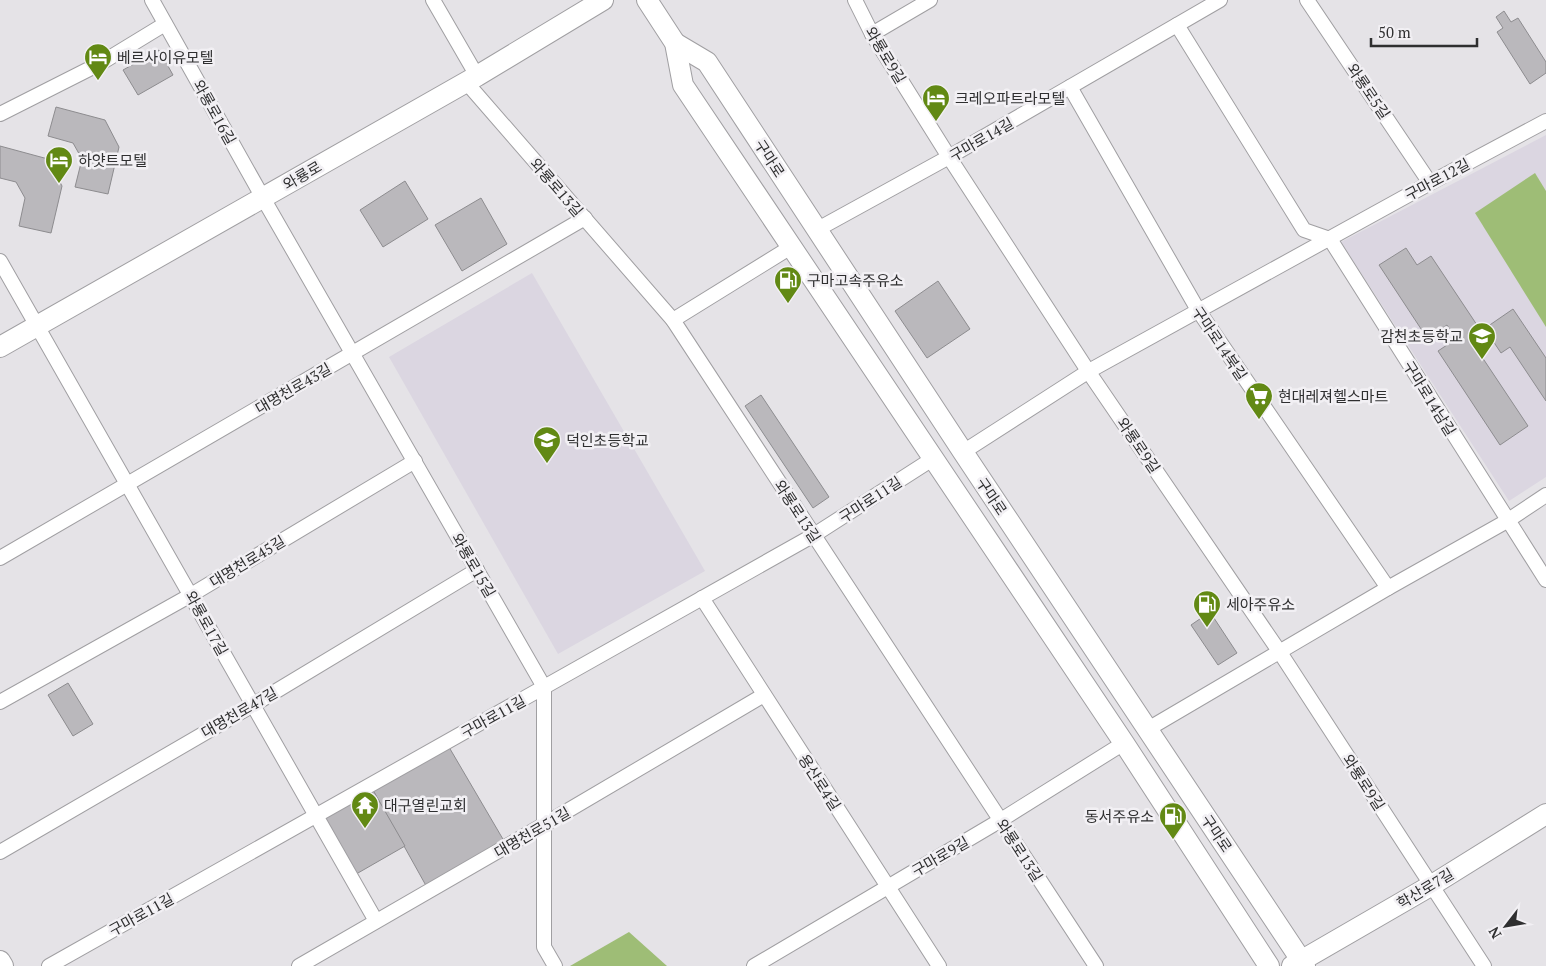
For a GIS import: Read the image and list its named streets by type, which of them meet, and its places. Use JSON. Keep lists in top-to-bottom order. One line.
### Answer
{"streets":{"main road":["구마로","와룡로","학산로7길"],"street":["와룡로9길","와룡로5길","와룡로16길","구마로14길","구마로12길","와룡로13길","구마로14북길","대명천로43길","구마로14남길","구마로11길","대명천로45길","와룡로15길","와룡로17길","대명천로47길","용산로4길","대명천로51길","구마로9길"]},"crossings":[["와룡로9길","구마로14길"],["와룡로9길","구마로12길"],["와룡로9길","학산로7길"],["와룡로5길","구마로12길"],["와룡로16길","와룡로"],["와룡로16길","와룡로15길"],["구마로14길","구마로"],["구마로14길","구마로14북길"],["구마로","구마로12길"],["구마로","구마로11길"],["구마로","구마로9길"],["구마로","학산로7길"],["와룡로","와룡로13길"],["와룡로","와룡로15길"],["와룡로","와룡로17길"],["구마로12길","구마로14북길"],["구마로12길","구마로14남길"],["와룡로13길","대명천로43길"],["와룡로13길","구마로11길"],["와룡로13길","구마로9길"],["대명천로43길","와룡로15길"],["대명천로43길","와룡로17길"],["구마로11길","와룡로15길"],["구마로11길","와룡로17길"],["구마로11길","용산로4길"],["대명천로45길","와룡로15길"],["대명천로45길","와룡로17길"],["와룡로15길","대명천로47길"],["와룡로15길","대명천로51길"],["와룡로17길","대명천로47길"],["와룡로17길","대명천로51길"],["용산로4길","대명천로51길"],["용산로4길","구마로9길"]],"places":{"hotel":["베르사이유모텔","크레오파트라모텔","하얏트모텔"],"fuel station":["구마고속주유소","세아주유소","동서주유소"],"school or university":["감천초등학교","덕인초등학교"],"supermarket":["현대레져헬스마트"],"temple":["대구열린교회"]},"scale_bar":"50 m","north":"bottom left"}
